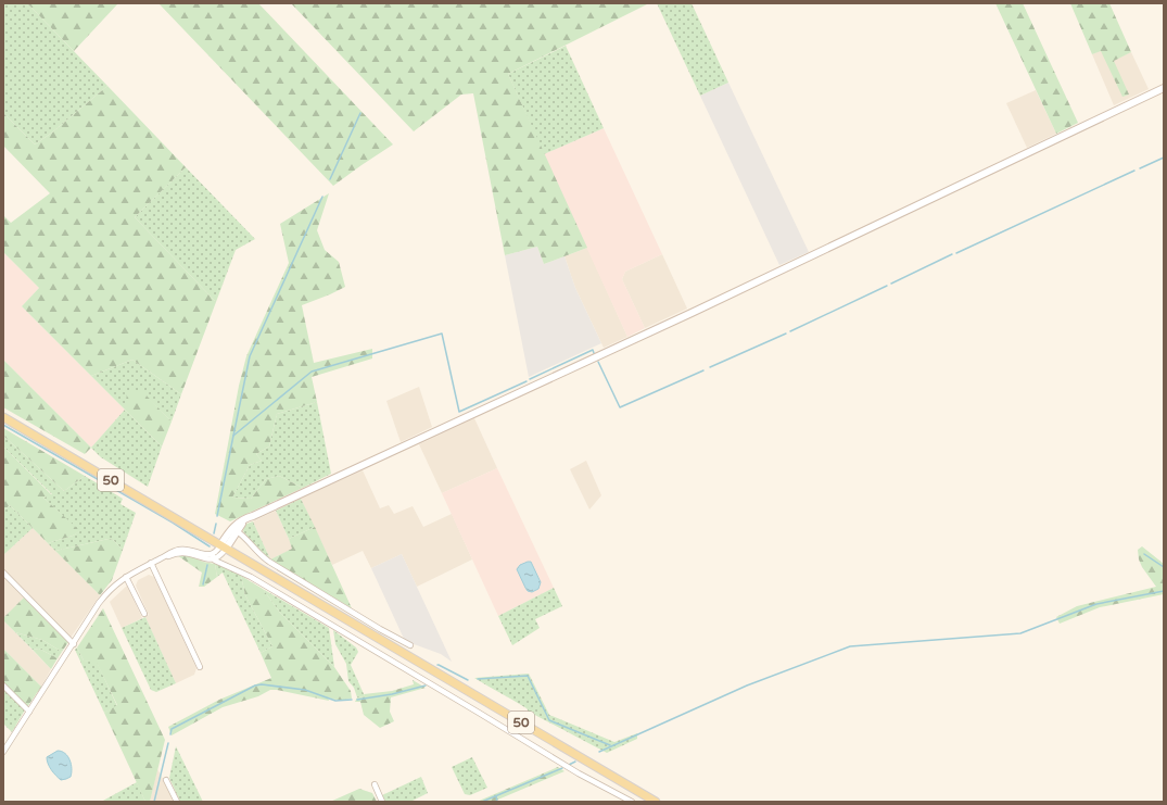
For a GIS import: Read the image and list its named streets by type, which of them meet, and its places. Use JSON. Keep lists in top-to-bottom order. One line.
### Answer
{"streets":{"main road":["50"]}}
